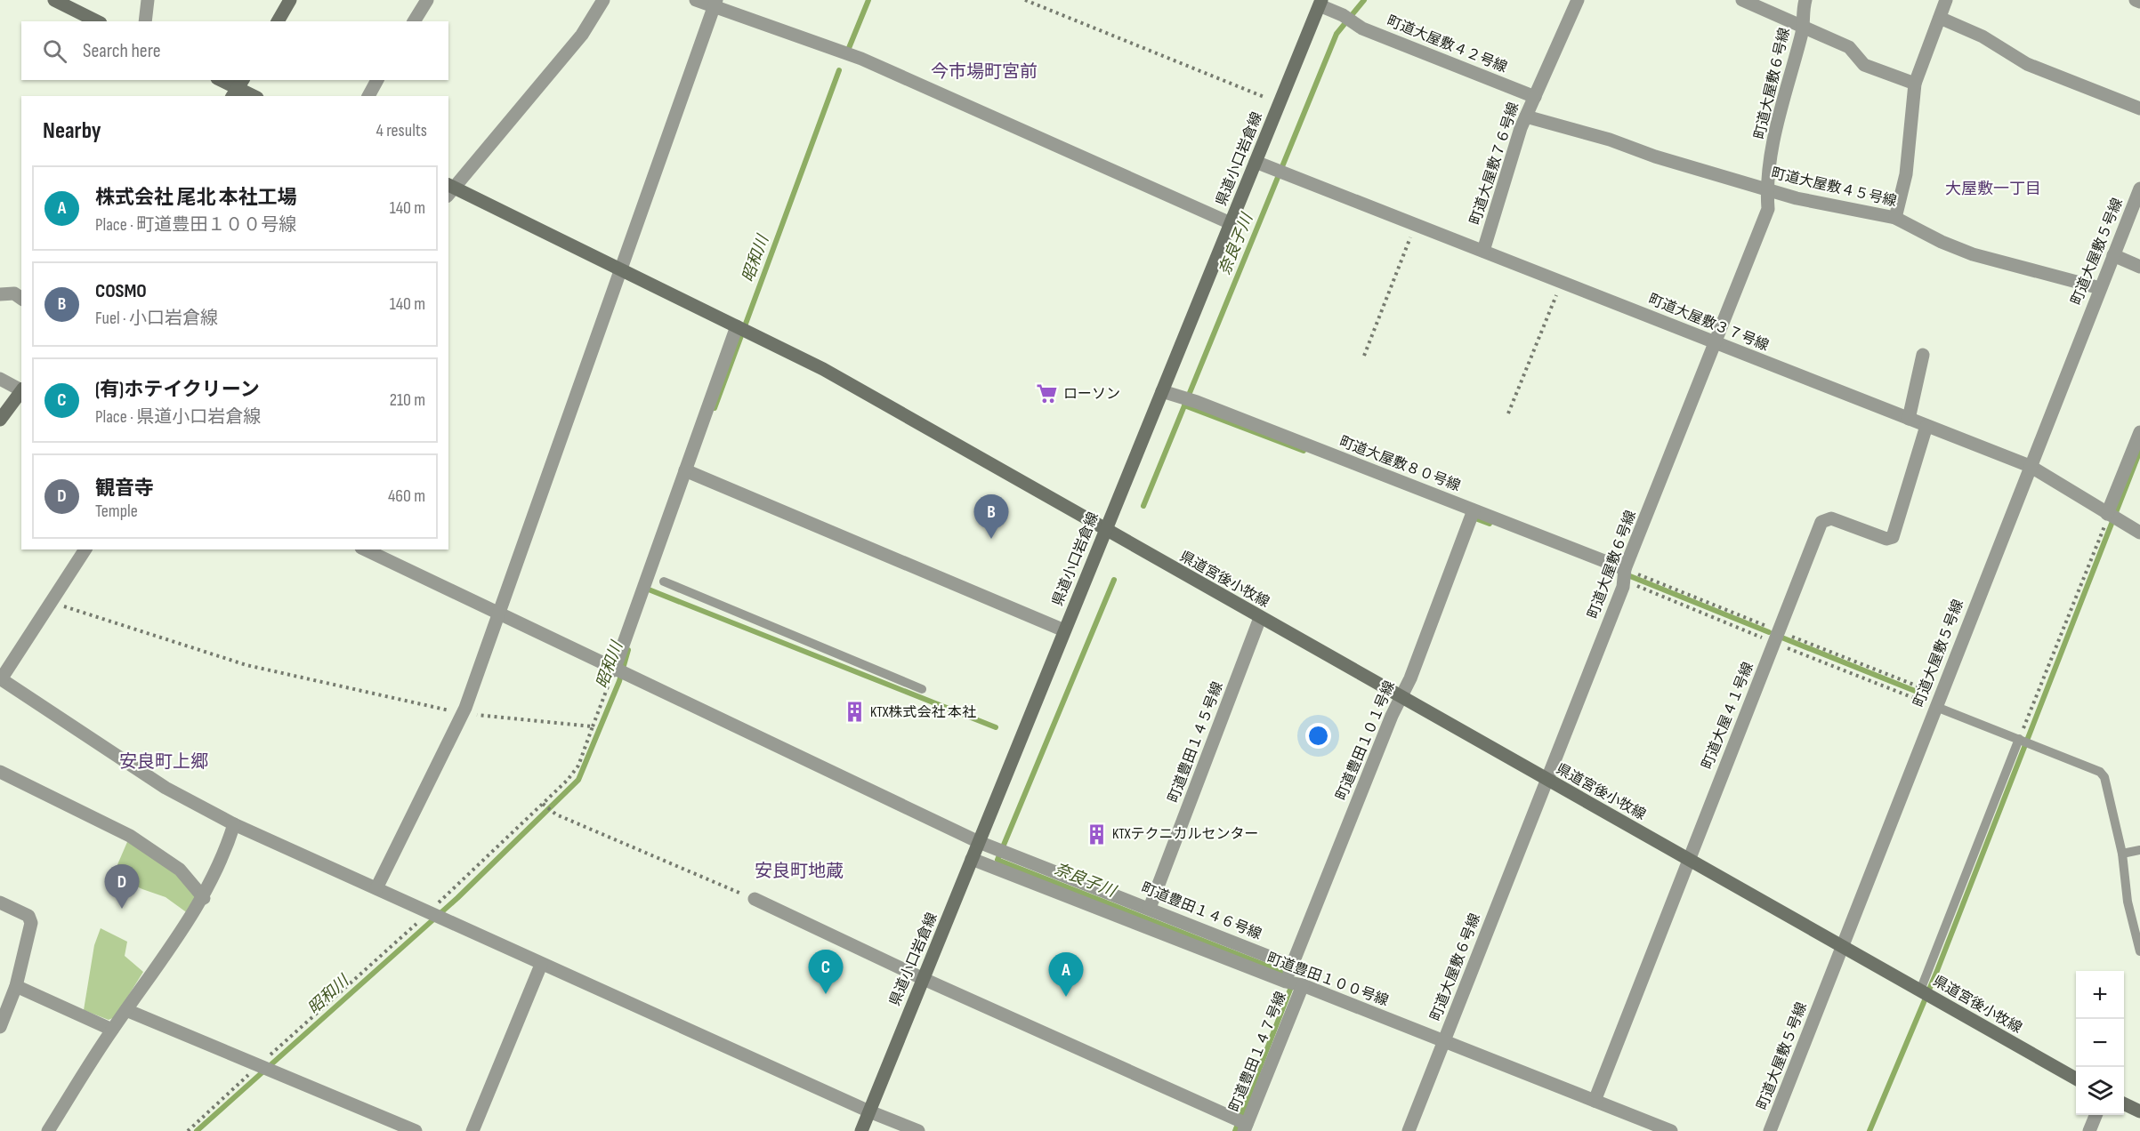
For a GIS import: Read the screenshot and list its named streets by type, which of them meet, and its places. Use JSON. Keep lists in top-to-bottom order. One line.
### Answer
{"streets":{"main road":["県道小口岩倉線","県道宮後小牧線"],"street":["町道大屋敷４２号線","町道大屋敷６号線","町道大屋敷７６号線","町道大屋敷４５号線","町道大屋敷５号線","町道大屋敷３７号線","町道大屋敷８０号線","町道大屋４１号線","町道豊田１０１号線","町道豊田１４５号線","町道豊田１４６号線","町道豊田１００号線","町道豊田１４７号線"]},"crossings":[["町道大屋敷４２号線","県道小口岩倉線"],["町道大屋敷４２号線","町道大屋敷７６号線"],["町道大屋敷６号線","町道大屋敷４５号線"],["町道大屋敷６号線","町道大屋敷３７号線"],["町道大屋敷６号線","町道大屋敷８０号線"],["町道大屋敷６号線","県道宮後小牧線"],["町道大屋敷６号線","町道豊田１００号線"],["県道小口岩倉線","町道大屋敷３７号線"],["県道小口岩倉線","町道大屋敷８０号線"],["県道小口岩倉線","県道宮後小牧線"],["県道小口岩倉線","町道豊田１４６号線"],["県道小口岩倉線","町道豊田１００号線"],["町道大屋敷７６号線","町道大屋敷４５号線"],["町道大屋敷７６号線","町道大屋敷３７号線"],["町道大屋敷４５号線","町道大屋敷５号線"],["町道大屋敷５号線","町道大屋敷３７号線"],["町道大屋敷５号線","県道宮後小牧線"],["町道大屋敷３７号線","町道大屋４１号線"],["町道大屋敷８０号線","町道豊田１０１号線"],["県道宮後小牧線","町道大屋４１号線"],["県道宮後小牧線","町道豊田１０１号線"],["県道宮後小牧線","町道豊田１４５号線"],["町道大屋４１号線","町道豊田１００号線"],["町道豊田１０１号線","町道豊田１４６号線"],["町道豊田１０１号線","町道豊田１００号線"],["町道豊田１４５号線","町道豊田１４６号線"],["町道豊田１００号線","町道豊田１４７号線"]],"districts":["今市場町宮前","大屋敷一丁目","安良町上郷","安良町地蔵"],"water":["奈良子川","昭和川"],"places":{"supermarket":["ローソン"],"building":["KTX株式会社 本社","KTXテクニカルセンター"]},"page":{"search":"Search here","heading":["Nearby","4 results"],"list":[{"mark":"A","name":"株式会社 尾北 本社工場","note":"Place · 町道豊田１００号線","value":"140 m"},{"mark":"B","name":"COSMO","note":"Fuel · 小口岩倉線","value":"140 m"},{"mark":"C","name":"(有)ホテイクリーン","note":"Place · 県道小口岩倉線","value":"210 m"},{"mark":"D","name":"観音寺","note":"Temple","value":"460 m"}],"pins":["B","D","C","A"],"map_buttons":["+","−"]}}
